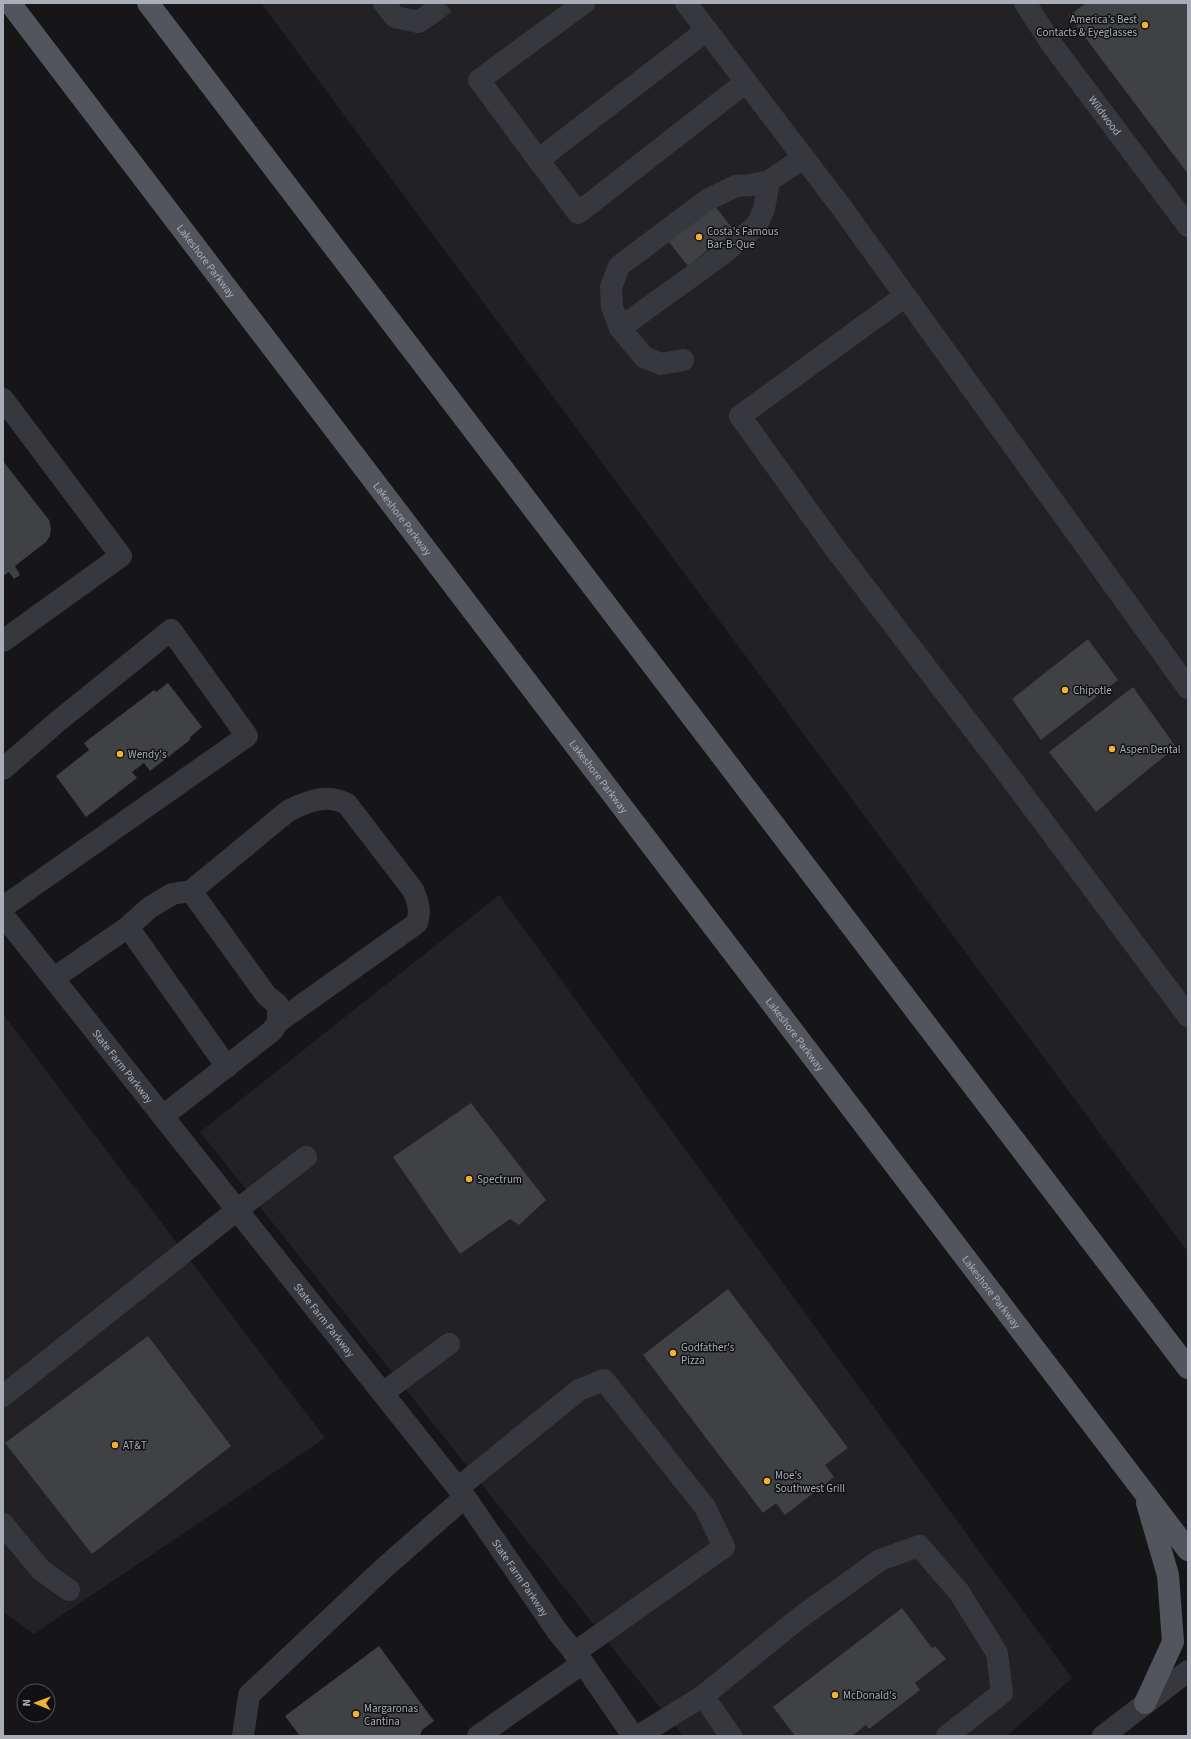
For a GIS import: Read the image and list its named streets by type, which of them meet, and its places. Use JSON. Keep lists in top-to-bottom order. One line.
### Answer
{"streets":{"main road":["Lakeshore Parkway"],"street":["Wildwood","State Farm Parkway"]},"places":["America's Best Contacts & Eyeglasses","Costa's Famous Bar-B-Que","Chipotle","Aspen Dental","Wendy's","Spectrum","Godfather's Pizza","AT&T","Moe's Southwest Grill","McDonald's","Margaronas Cantina"],"north":"left"}
